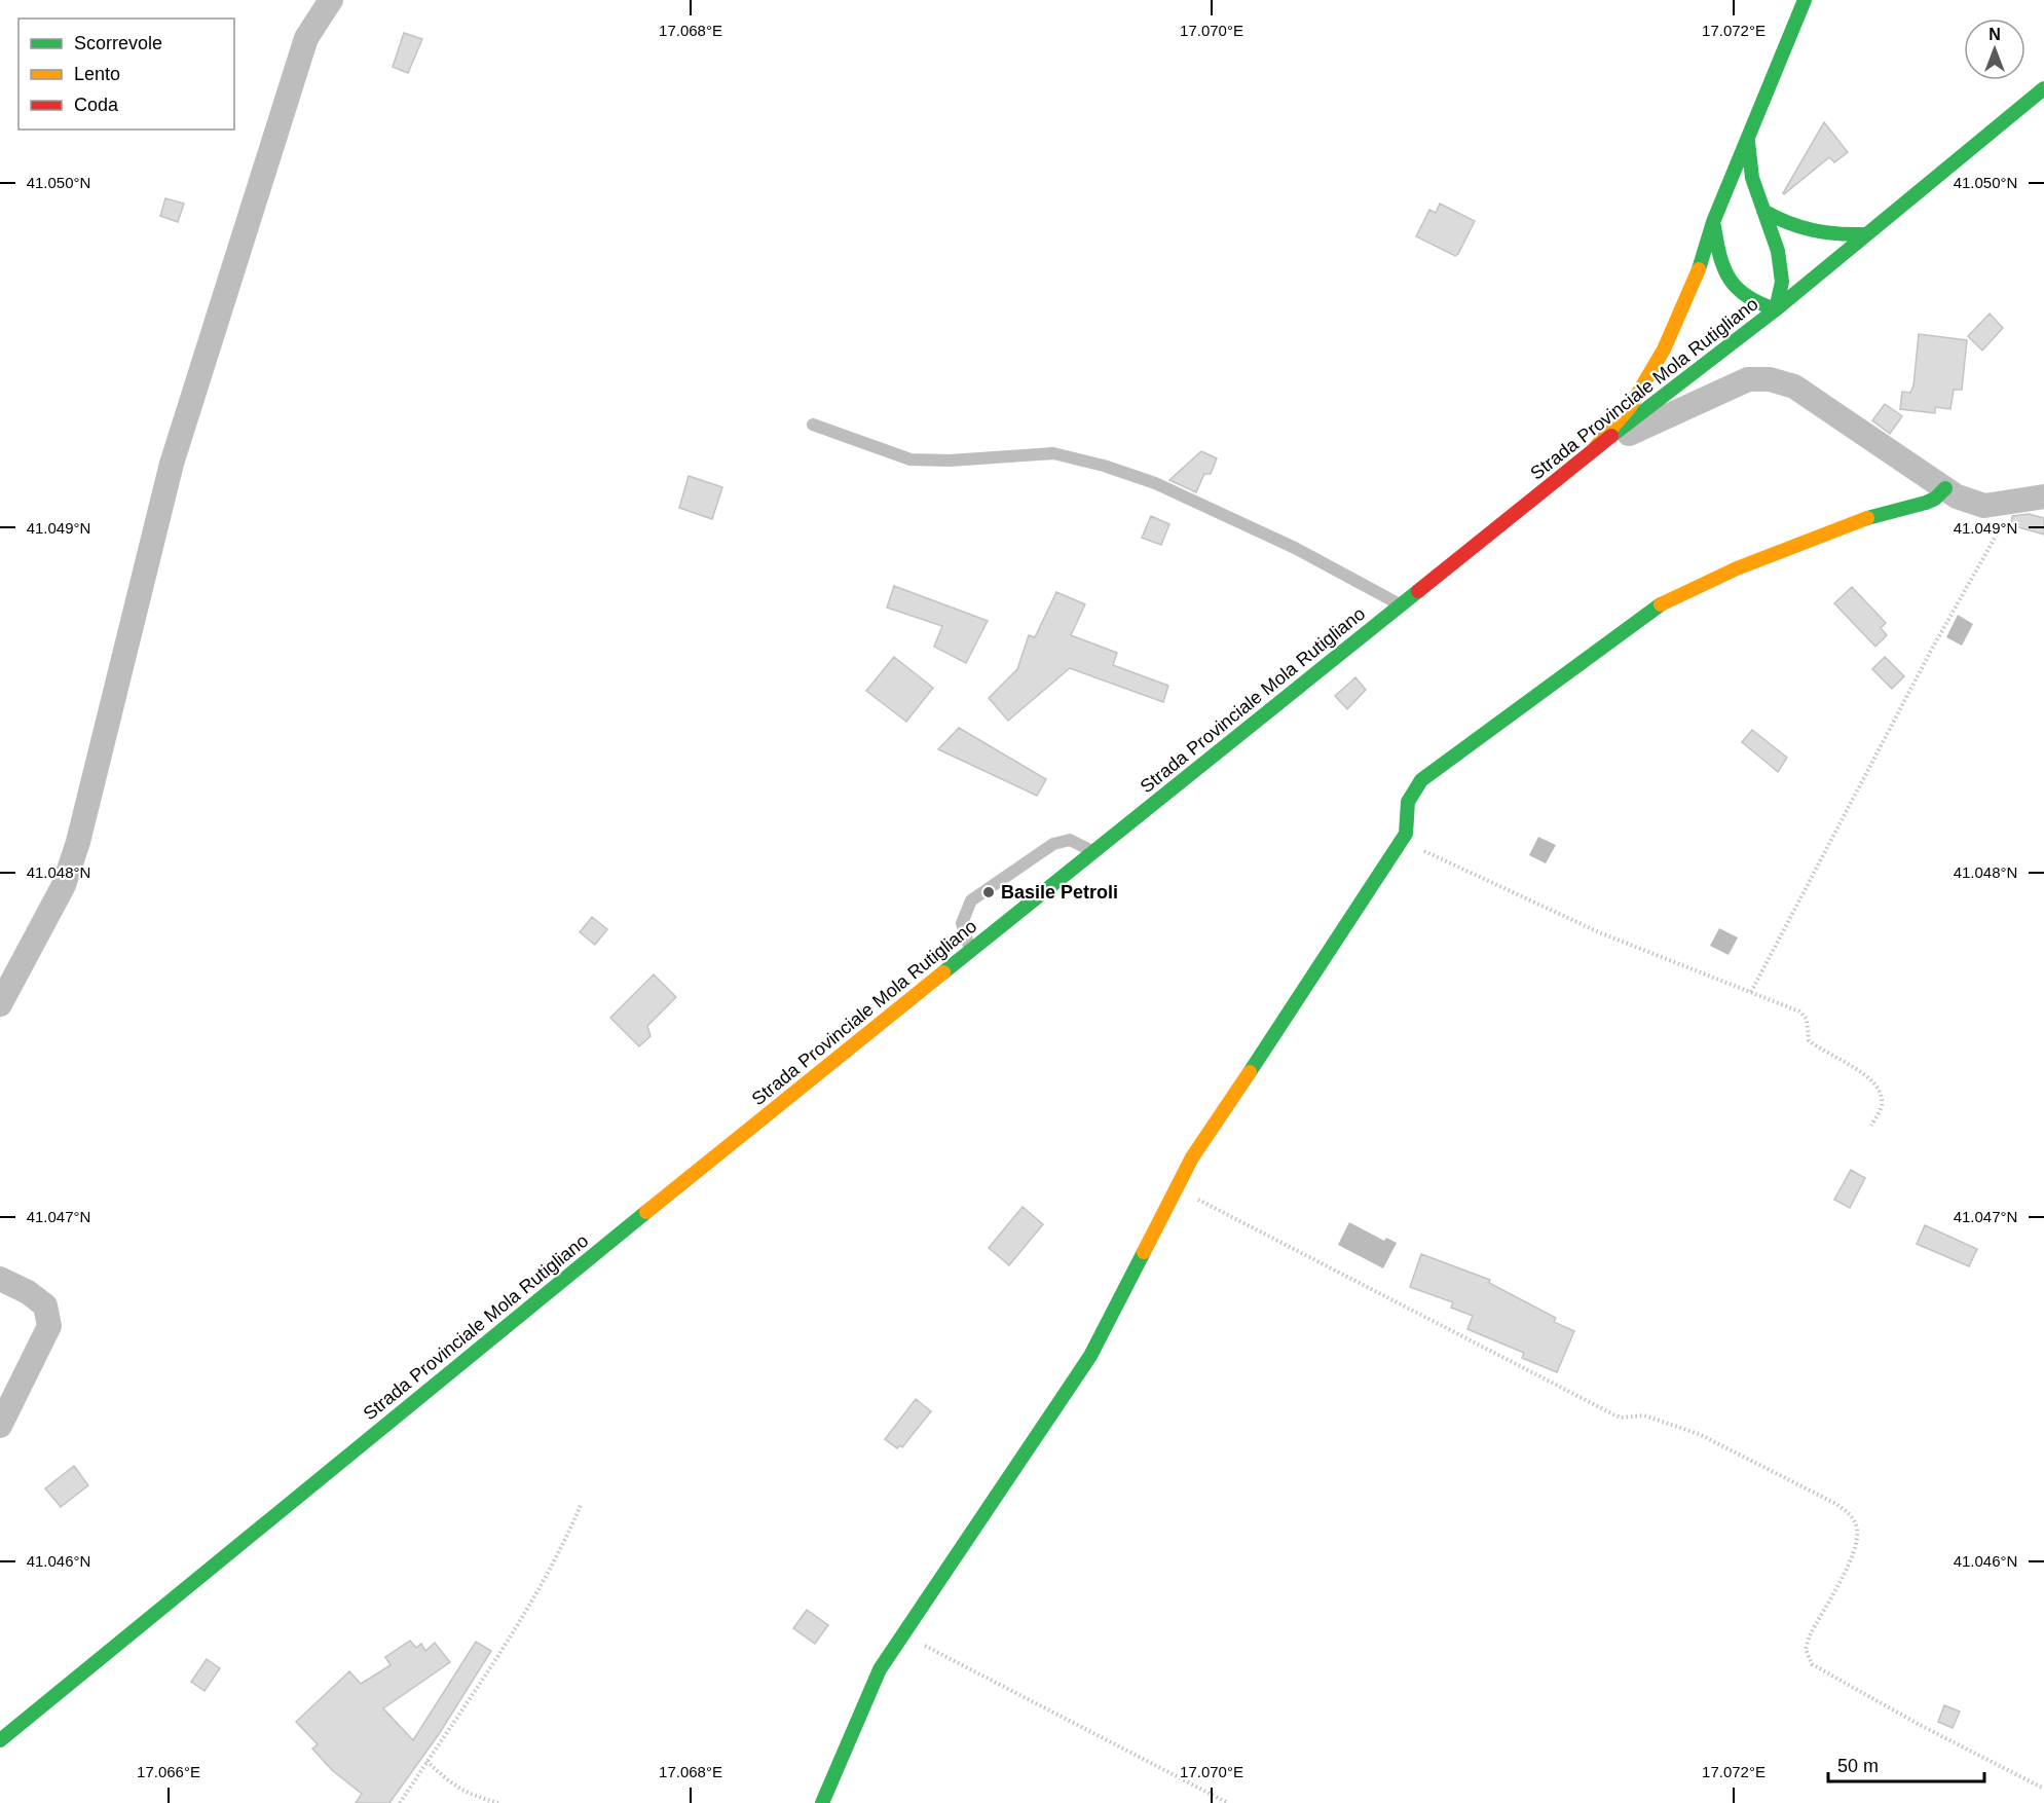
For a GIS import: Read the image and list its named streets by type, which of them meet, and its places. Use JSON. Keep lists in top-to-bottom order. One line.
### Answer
{"streets":{"main road":["Strada Provinciale Mola Rutigliano"]},"places":["Basile Petroli"],"legend":["Scorrevole","Lento","Coda"],"scale_bar":"50 m","north":"top","coordinates":["17.068°E","17.070°E","17.072°E","41.050°N","41.049°N","41.048°N","41.047°N","41.046°N","17.066°E"]}
